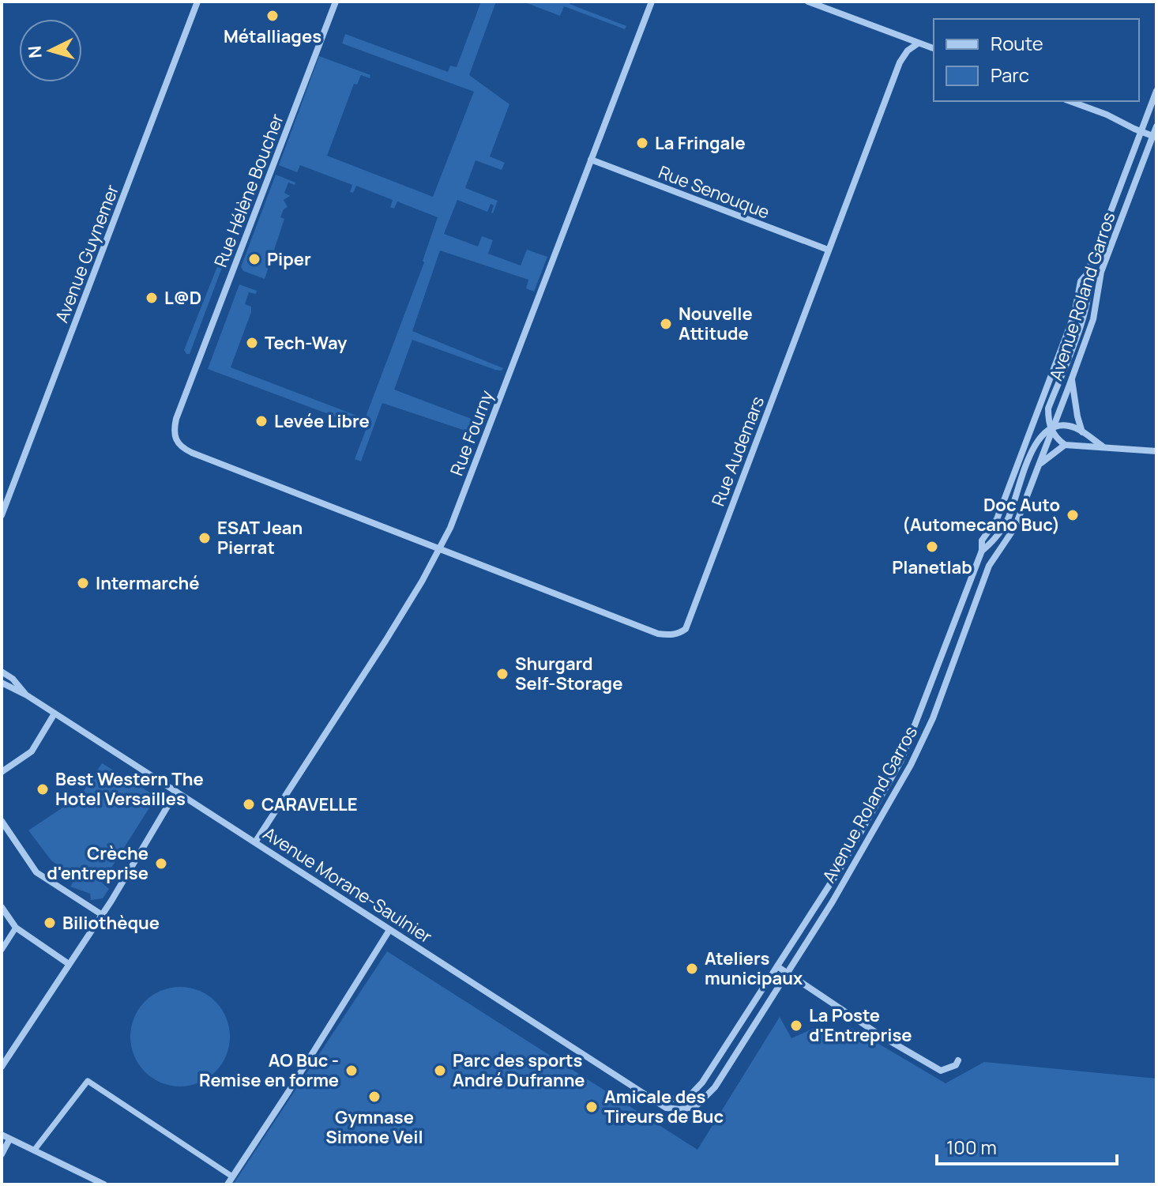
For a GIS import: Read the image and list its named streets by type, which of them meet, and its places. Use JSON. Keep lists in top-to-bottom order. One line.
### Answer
{"streets":{"street":["Rue Hélène Boucher","Rue Senouque","Avenue Guynemer","Avenue Roland Garros","Rue Fourny","Rue Audemars","Avenue Morane-Saulnier"]},"crossings":[["Rue Hélène Boucher","Rue Fourny"],["Rue Hélène Boucher","Rue Audemars"],["Rue Senouque","Rue Fourny"],["Rue Senouque","Rue Audemars"],["Avenue Roland Garros","Avenue Morane-Saulnier"],["Rue Fourny","Rue Audemars"],["Rue Fourny","Avenue Morane-Saulnier"]],"places":["Métalliages","La Fringale","Piper","L@D","Nouvelle Attitude","Tech-Way","Levée Libre","Doc Auto (Automecano Buc)","ESAT Jean Pierrat","Planetlab","Intermarché","Shurgard Self-Storage","Best Western The Hotel Versailles","CARAVELLE","Crèche d'entreprise","Biliothèque","Ateliers municipaux","La Poste d'Entreprise","AO Buc - Remise en forme","Parc des sports André Dufranne","Gymnase Simone Veil","Amicale des Tireurs de Buc"],"legend":["Route","Parc"],"scale_bar":"100 m","north":"left"}
